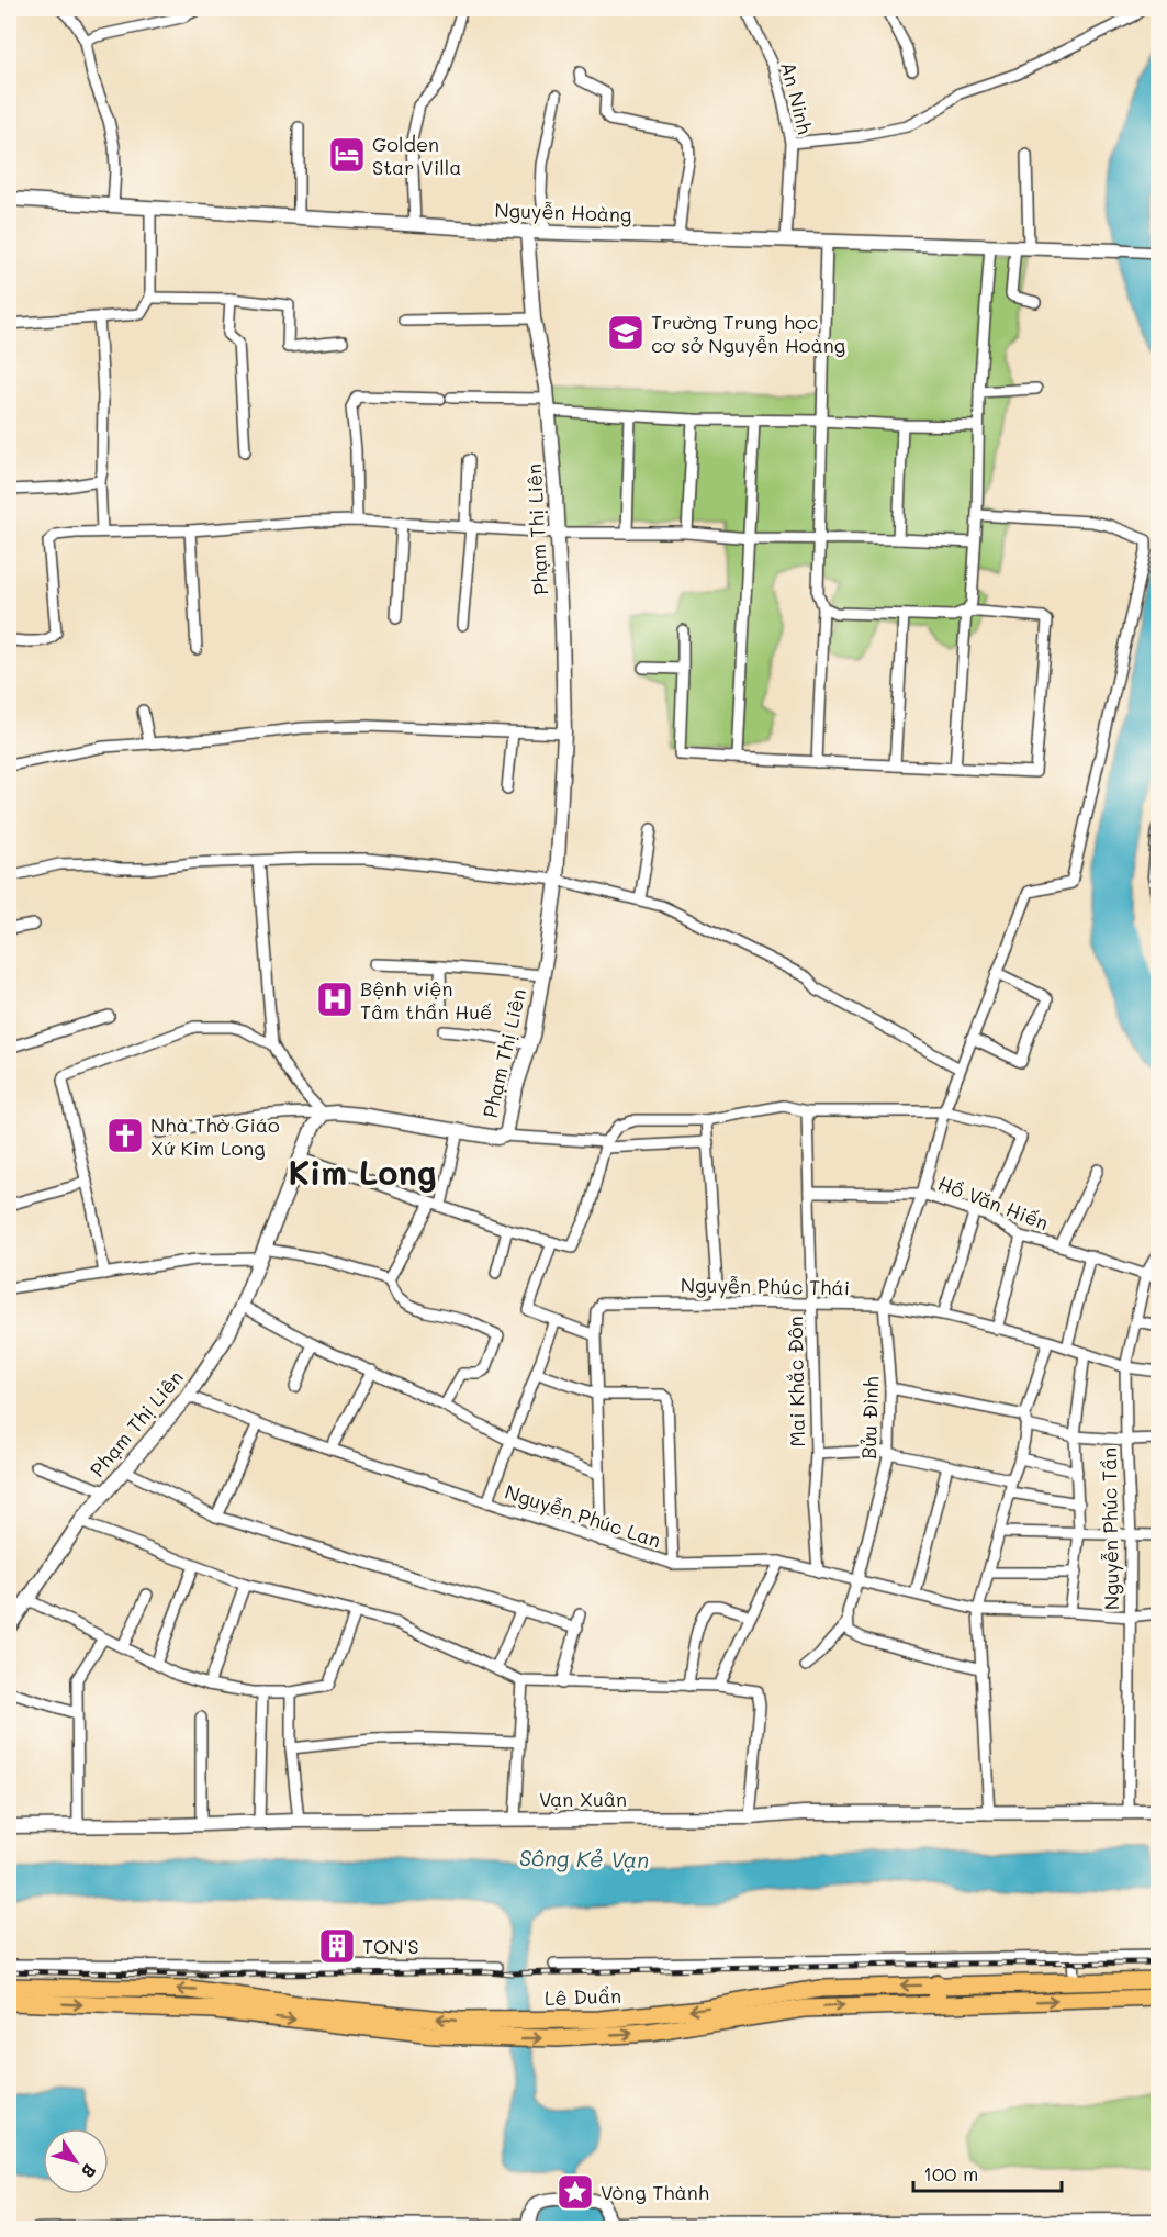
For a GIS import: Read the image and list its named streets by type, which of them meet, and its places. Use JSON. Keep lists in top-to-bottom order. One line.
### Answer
{"streets":{"main road":["Lê Duẩn"],"street":["An Ninh","Nguyễn Hoàng","Phạm Thị Liên","Hồ Văn Hiến","Nguyễn Phúc Thái","Mai Khắc Đôn","Bửu Đình","Nguyễn Phúc Lan","Nguyễn Phúc Tần","Vạn Xuân"]},"crossings":[["An Ninh","Nguyễn Hoàng"],["Nguyễn Hoàng","Phạm Thị Liên"],["Phạm Thị Liên","Nguyễn Phúc Lan"],["Hồ Văn Hiến","Mai Khắc Đôn"],["Hồ Văn Hiến","Bửu Đình"],["Hồ Văn Hiến","Nguyễn Phúc Tần"],["Nguyễn Phúc Thái","Mai Khắc Đôn"],["Nguyễn Phúc Thái","Bửu Đình"],["Nguyễn Phúc Thái","Nguyễn Phúc Lan"],["Nguyễn Phúc Thái","Nguyễn Phúc Tần"],["Mai Khắc Đôn","Nguyễn Phúc Lan"],["Bửu Đình","Nguyễn Phúc Lan"],["Nguyễn Phúc Lan","Nguyễn Phúc Tần"],["Nguyễn Phúc Tần","Vạn Xuân"]],"districts":["Kim Long"],"water":["Sông Kẻ Vạn"],"places":{"hotel":["Golden Star Villa"],"school or university":["Trường Trung học cơ sở Nguyễn Hoàng"],"hospital":["Bệnh viện Tâm thần Huế"],"church":["Nhà Thờ Giáo Xứ Kim Long"],"building":["TON'S"],"place":["Vòng Thành"]},"scale_bar":"100 m","north":"bottom right"}
